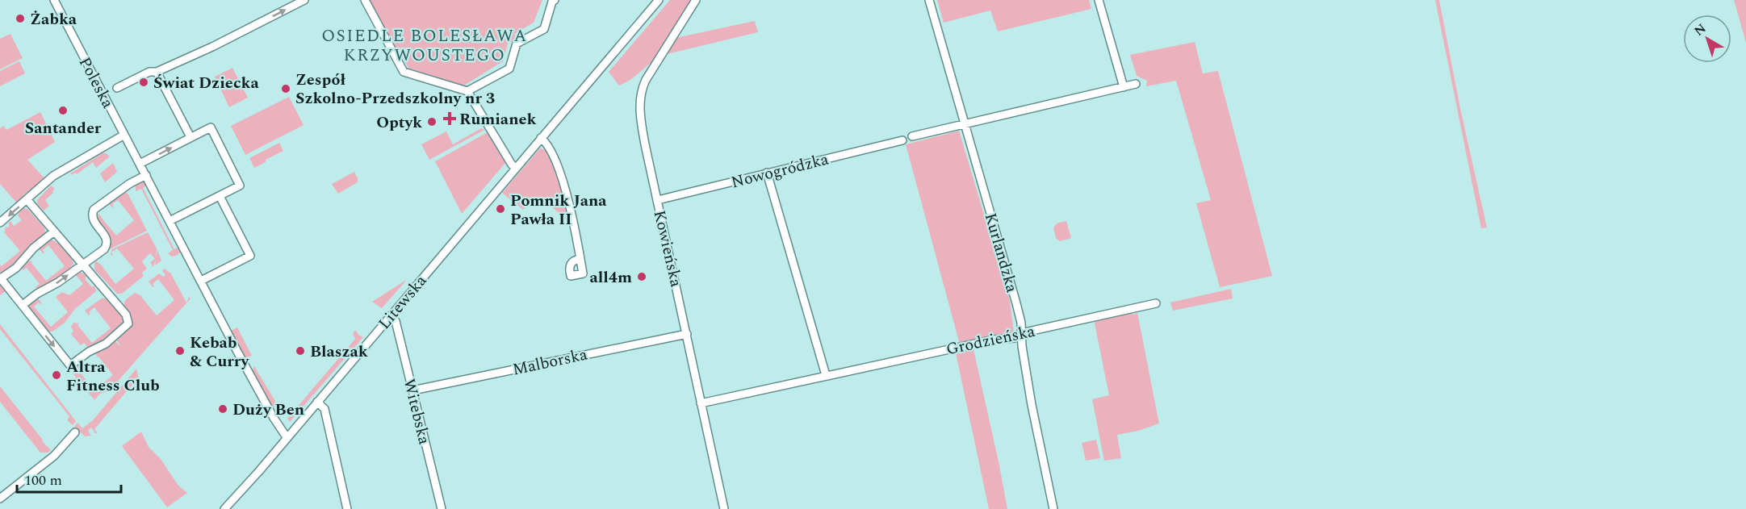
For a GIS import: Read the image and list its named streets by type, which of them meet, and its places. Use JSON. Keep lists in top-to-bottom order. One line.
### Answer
{"streets":{"street":["Poleska","Nowogródzka","Kowieńska","Kurlandzka","Litewska","Grodzieńska","Malborska","Witebska"]},"crossings":[["Poleska","Litewska"],["Nowogródzka","Kowieńska"],["Kowieńska","Grodzieńska"],["Kowieńska","Malborska"],["Kurlandzka","Grodzieńska"],["Litewska","Witebska"],["Malborska","Witebska"]],"districts":["OSIEDLE BOLESŁAWA KRZYWOUSTEGO"],"places":{"other":["Żabka","Świat Dziecka","Zespół Szkolno-Przedszkolny nr 3","Santander","Optyk","Pomnik Jana Pawła II","all4m","Kebab & Curry","Blaszak","Altra Fitness Club","Duży Ben"],"health":["Rumianek"]},"scale_bar":"100 m","north":"top left"}
